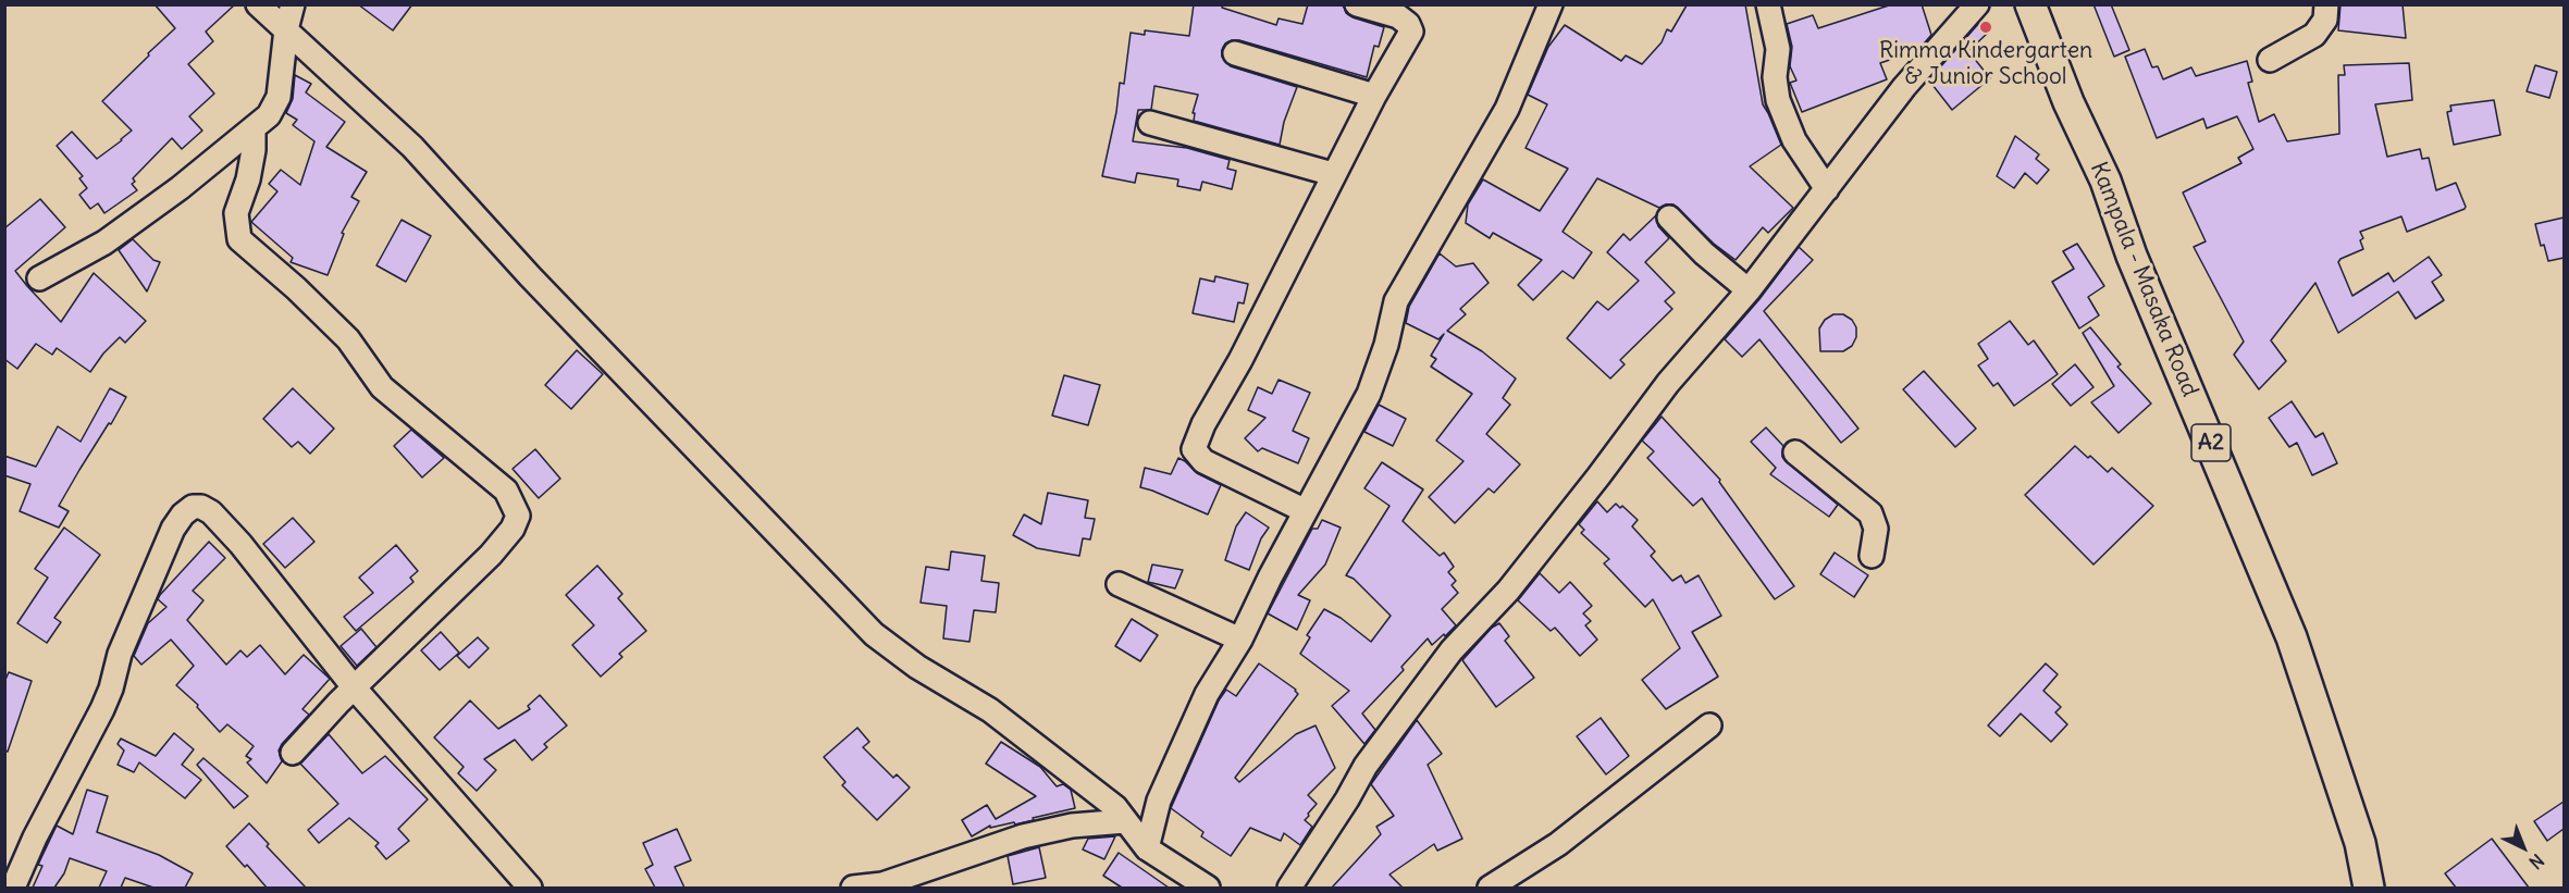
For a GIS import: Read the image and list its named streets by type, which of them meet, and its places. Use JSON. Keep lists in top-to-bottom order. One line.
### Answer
{"streets":{"main road":["Kampala - Masaka Road","A2"]},"places":["Rimma Kindergarten & Junior School"],"north":"bottom right"}
